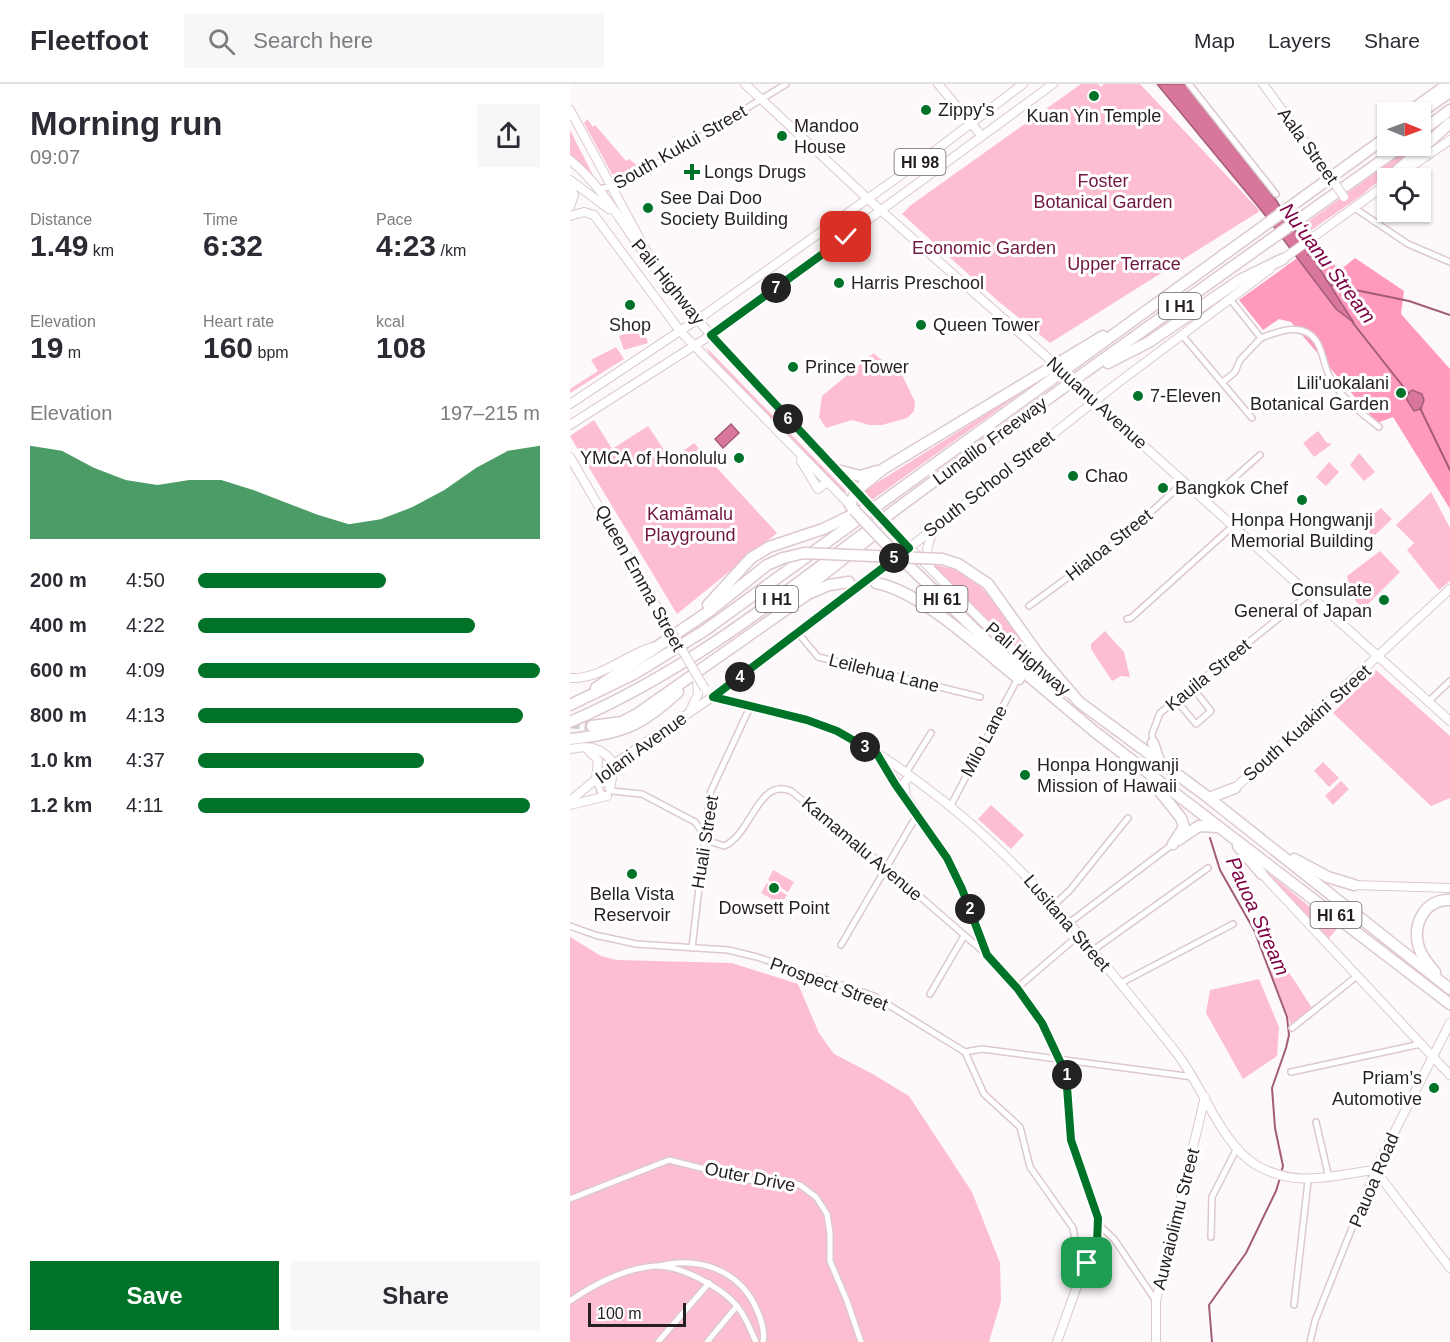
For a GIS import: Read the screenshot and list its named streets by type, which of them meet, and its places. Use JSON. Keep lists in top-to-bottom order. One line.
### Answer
{"streets":{"highway":["Pali Highway","I H1","Lunalilo Freeway","HI 61"],"main road":["Aala Street","HI 98","Nuuanu Avenue","South School Street","Queen Emma Street","South Kuakini Street","Iolani Avenue","Lusitana Street","Pauoa Road","Auwaiolimu Street"],"street":["South Kukui Street","Hialoa Street","Leilehua Lane","Kauila Street","Milo Lane","Huali Street","Kamamalu Avenue","Prospect Street","Outer Drive"]},"crossings":[["South Kukui Street","Pali Highway"],["South Kukui Street","Nuuanu Avenue"],["HI 98","Pali Highway"],["HI 98","Nuuanu Avenue"],["Pali Highway","South School Street"],["Nuuanu Avenue","South School Street"],["Nuuanu Avenue","Hialoa Street"],["Nuuanu Avenue","Kauila Street"],["Nuuanu Avenue","South Kuakini Street"],["South School Street","Queen Emma Street"],["South School Street","Leilehua Lane"],["South School Street","Iolani Avenue"],["South School Street","Lusitana Street"],["Queen Emma Street","Iolani Avenue"],["Queen Emma Street","Lusitana Street"],["Milo Lane","Lusitana Street"],["Iolani Avenue","Lusitana Street"],["Huali Street","Kamamalu Avenue"],["Huali Street","Lusitana Street"],["Huali Street","Prospect Street"],["Lusitana Street","Pauoa Road"],["Lusitana Street","Auwaiolimu Street"]],"water":["Nuʻuanu Stream","Pauoa Stream"],"parks":["Foster Botanical Garden","Economic Garden","Upper Terrace","Kamāmalu Playground"],"places":{"other":["Kuan Yin Temple","Zippy's","Mandoo House","See Dai Doo Society Building","Harris Preschool","Shop","Queen Tower","Prince Tower","Lili'uokalani Botanical Garden","7-Eleven","YMCA of Honolulu","Chao","Bangkok Chef","Honpa Hongwanji Memorial Building","Consulate General of Japan","Honpa Hongwanji Mission of Hawaii","Bella Vista Reservoir","Dowsett Point","Priam’s Automotive"],"health":["Longs Drugs"]},"scale_bar":"100 m","north":"right","page":{"header":"Fleetfoot","search":"Search here","nav":["Map","Layers","Share"],"heading":["Morning run","09:07"],"stats":[["Distance","1.49 km"],["Time","6:32"],["Pace","4:23 /km"],["Elevation","19 m"],["Heart rate","160 bpm"],["kcal","108"]],"pins":["7","6","5","4","3","2","1"],"chart":["Elevation","197–215 m"],"list":[{"name":"200 m","note":"4:50"},{"name":"400 m","note":"4:22"},{"name":"600 m","note":"4:09"},{"name":"800 m","note":"4:13"},{"name":"1.0 km","note":"4:37"},{"name":"1.2 km","note":"4:11"}],"buttons":["Save","Share"],"scale":"100 m"}}
